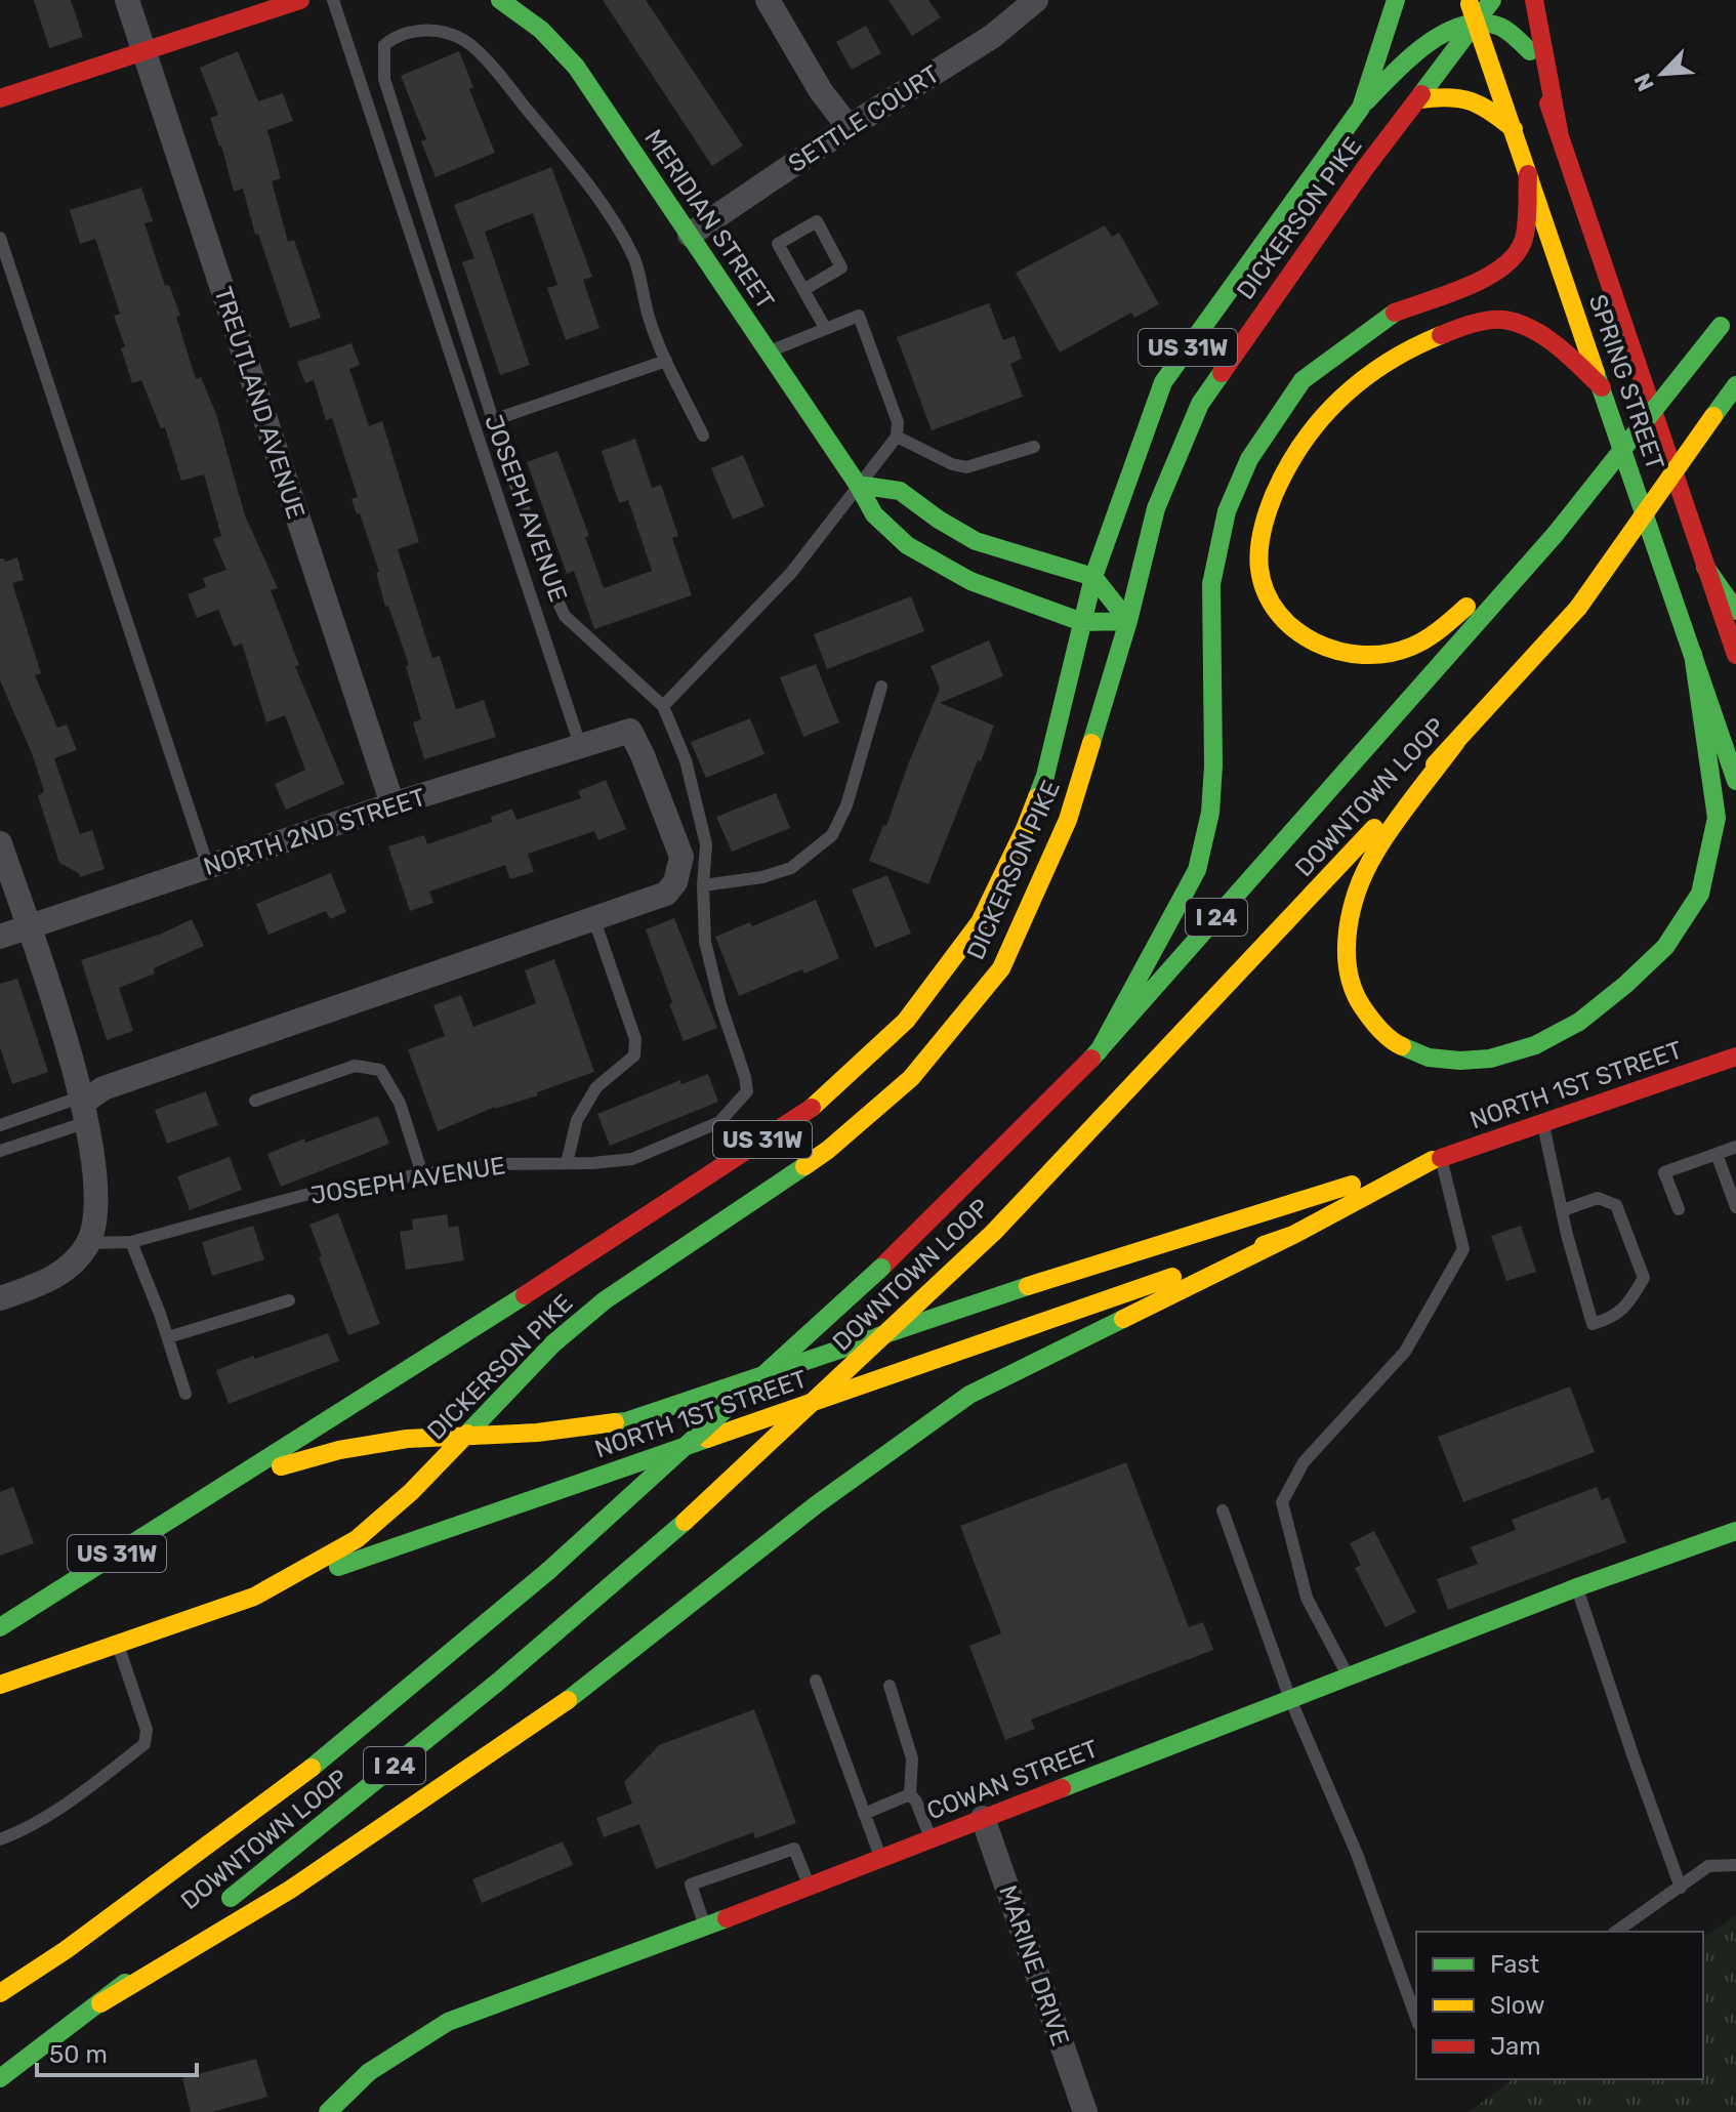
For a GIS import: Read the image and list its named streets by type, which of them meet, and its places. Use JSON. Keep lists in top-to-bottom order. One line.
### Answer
{"streets":{"main road":["DICKERSON PIKE","MERIDIAN STREET","US 31W","SPRING STREET","DOWNTOWN LOOP","I 24","NORTH 1ST STREET","COWAN STREET"],"street":["SETTLE COURT","TREUTLAND AVENUE","NORTH 2ND STREET","MARINE DRIVE"],"lane":["JOSEPH AVENUE"]},"crossings":[["SETTLE COURT","MERIDIAN STREET"],["DICKERSON PIKE","MERIDIAN STREET"],["DICKERSON PIKE","SPRING STREET"],["DICKERSON PIKE","NORTH 1ST STREET"],["TREUTLAND AVENUE","NORTH 2ND STREET"],["COWAN STREET","MARINE DRIVE"]],"legend":["Fast","Slow","Jam"],"scale_bar":"50 m","north":"bottom left"}
